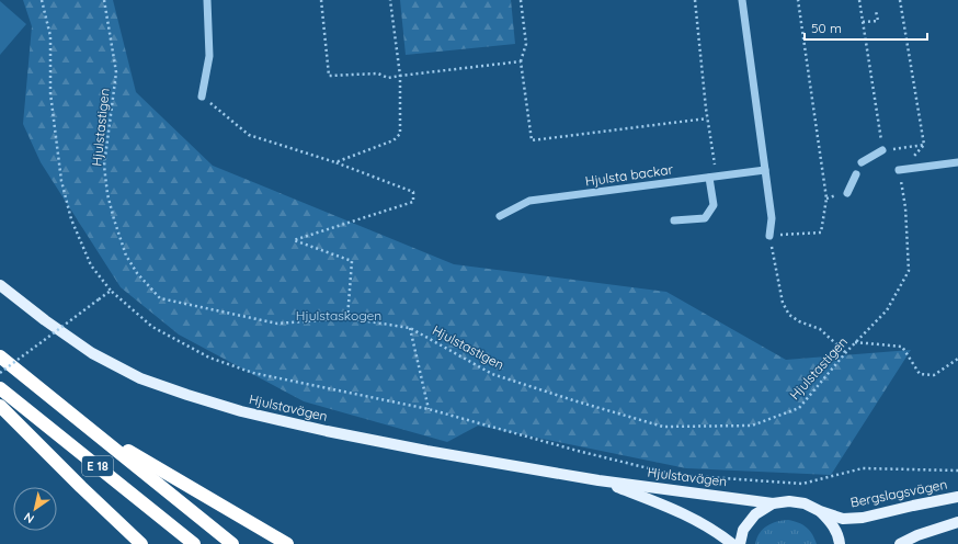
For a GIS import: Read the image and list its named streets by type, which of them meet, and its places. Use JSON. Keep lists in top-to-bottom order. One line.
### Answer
{"streets":{"highway":["E 18"],"main road":["Hjulstavägen","Bergslagsvägen"],"street":["Hjulsta backar"],"path":["Hjulstastigen"]},"crossings":[["Hjulstavägen","Bergslagsvägen"]],"parks":["Hjulstaskogen"],"scale_bar":"50 m","north":"bottom left"}
